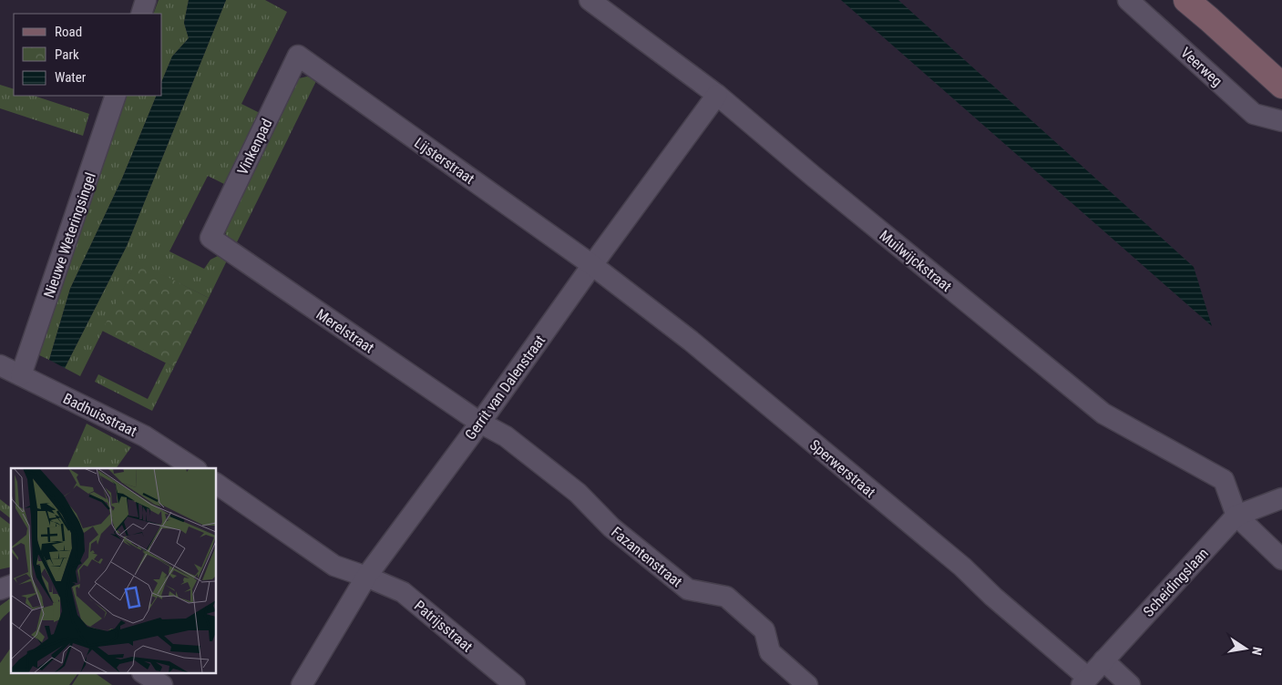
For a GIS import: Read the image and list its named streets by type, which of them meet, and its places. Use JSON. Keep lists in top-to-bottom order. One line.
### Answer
{"streets":{"street":["Veerweg","Vinkenpad","Lijsterstraat","Nieuwe Weteringsingel","Muilwijckstraat","Merelstraat","Gerrit van Dalenstraat","Badhuisstraat","Sperwerstraat","Fazantenstraat","Scheidingslaan","Patrijsstraat"]},"crossings":[["Vinkenpad","Lijsterstraat"],["Vinkenpad","Merelstraat"],["Lijsterstraat","Gerrit van Dalenstraat"],["Lijsterstraat","Sperwerstraat"],["Nieuwe Weteringsingel","Badhuisstraat"],["Muilwijckstraat","Gerrit van Dalenstraat"],["Muilwijckstraat","Scheidingslaan"],["Merelstraat","Gerrit van Dalenstraat"],["Merelstraat","Fazantenstraat"],["Gerrit van Dalenstraat","Sperwerstraat"],["Gerrit van Dalenstraat","Fazantenstraat"],["Gerrit van Dalenstraat","Patrijsstraat"],["Sperwerstraat","Scheidingslaan"]],"legend":["Road","Park","Water"],"north":"right"}
